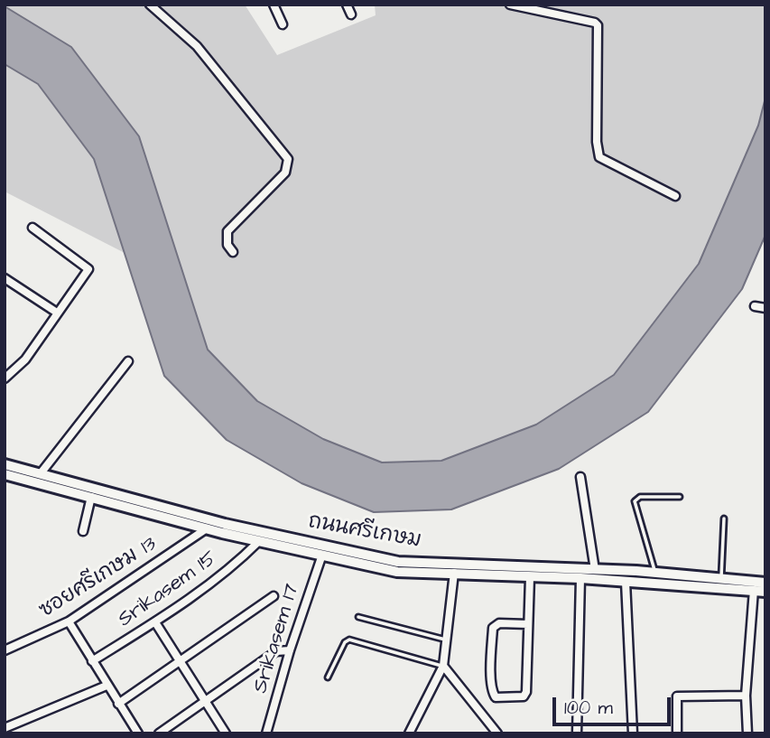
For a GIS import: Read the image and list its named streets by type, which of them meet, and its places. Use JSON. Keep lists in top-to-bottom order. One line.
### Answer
{"streets":{"main road":["ถนนศรีเกษม"],"street":["ซอยศรีเกษม 13","Srikasem 15","Srikasem 17"]},"crossings":[["ถนนศรีเกษม","ซอยศรีเกษม 13"],["ถนนศรีเกษม","Srikasem 15"],["ถนนศรีเกษม","Srikasem 17"]],"scale_bar":"100 m"}
